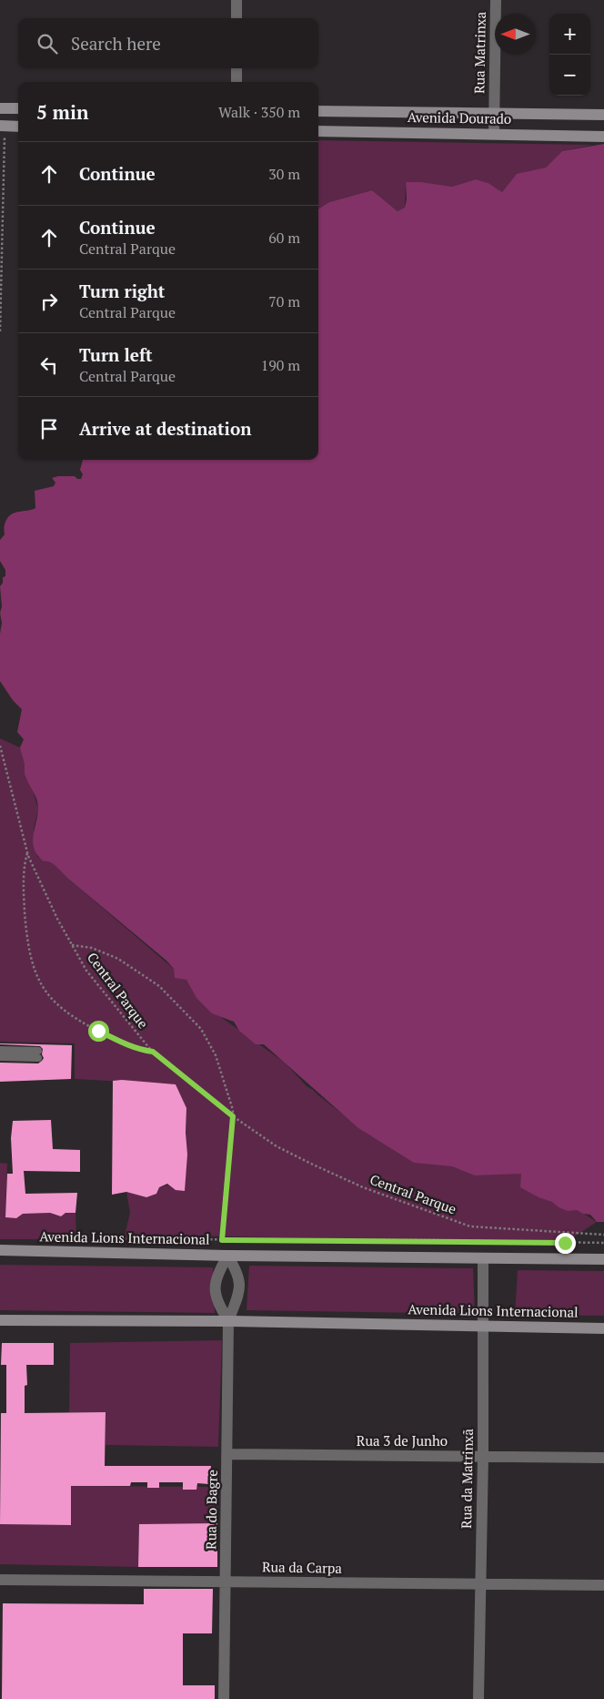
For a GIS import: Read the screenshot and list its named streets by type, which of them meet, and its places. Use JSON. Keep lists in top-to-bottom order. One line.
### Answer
{"streets":{"street":["Rua Matrinxa","Avenida Dourado","Avenida Lions Internacional","Rua 3 de Junho","Rua da Matrinxã","Rua do Bagre","Rua da Carpa"],"path":["Central Parque"]},"crossings":[["Rua Matrinxa","Avenida Dourado"],["Avenida Lions Internacional","Rua da Matrinxã"],["Avenida Lions Internacional","Rua do Bagre"],["Rua 3 de Junho","Rua da Matrinxã"],["Rua 3 de Junho","Rua do Bagre"],["Rua da Matrinxã","Rua da Carpa"],["Rua do Bagre","Rua da Carpa"]],"north":"left","page":{"map_buttons":["+","−"],"search":"Search here","heading":["5 min","Walk · 350 m"],"list":[["Continue","30 m"],["Continue","Central Parque","60 m"],["Turn right","Central Parque","70 m"],["Turn left","Central Parque","190 m"],"Arrive at destination"]}}
